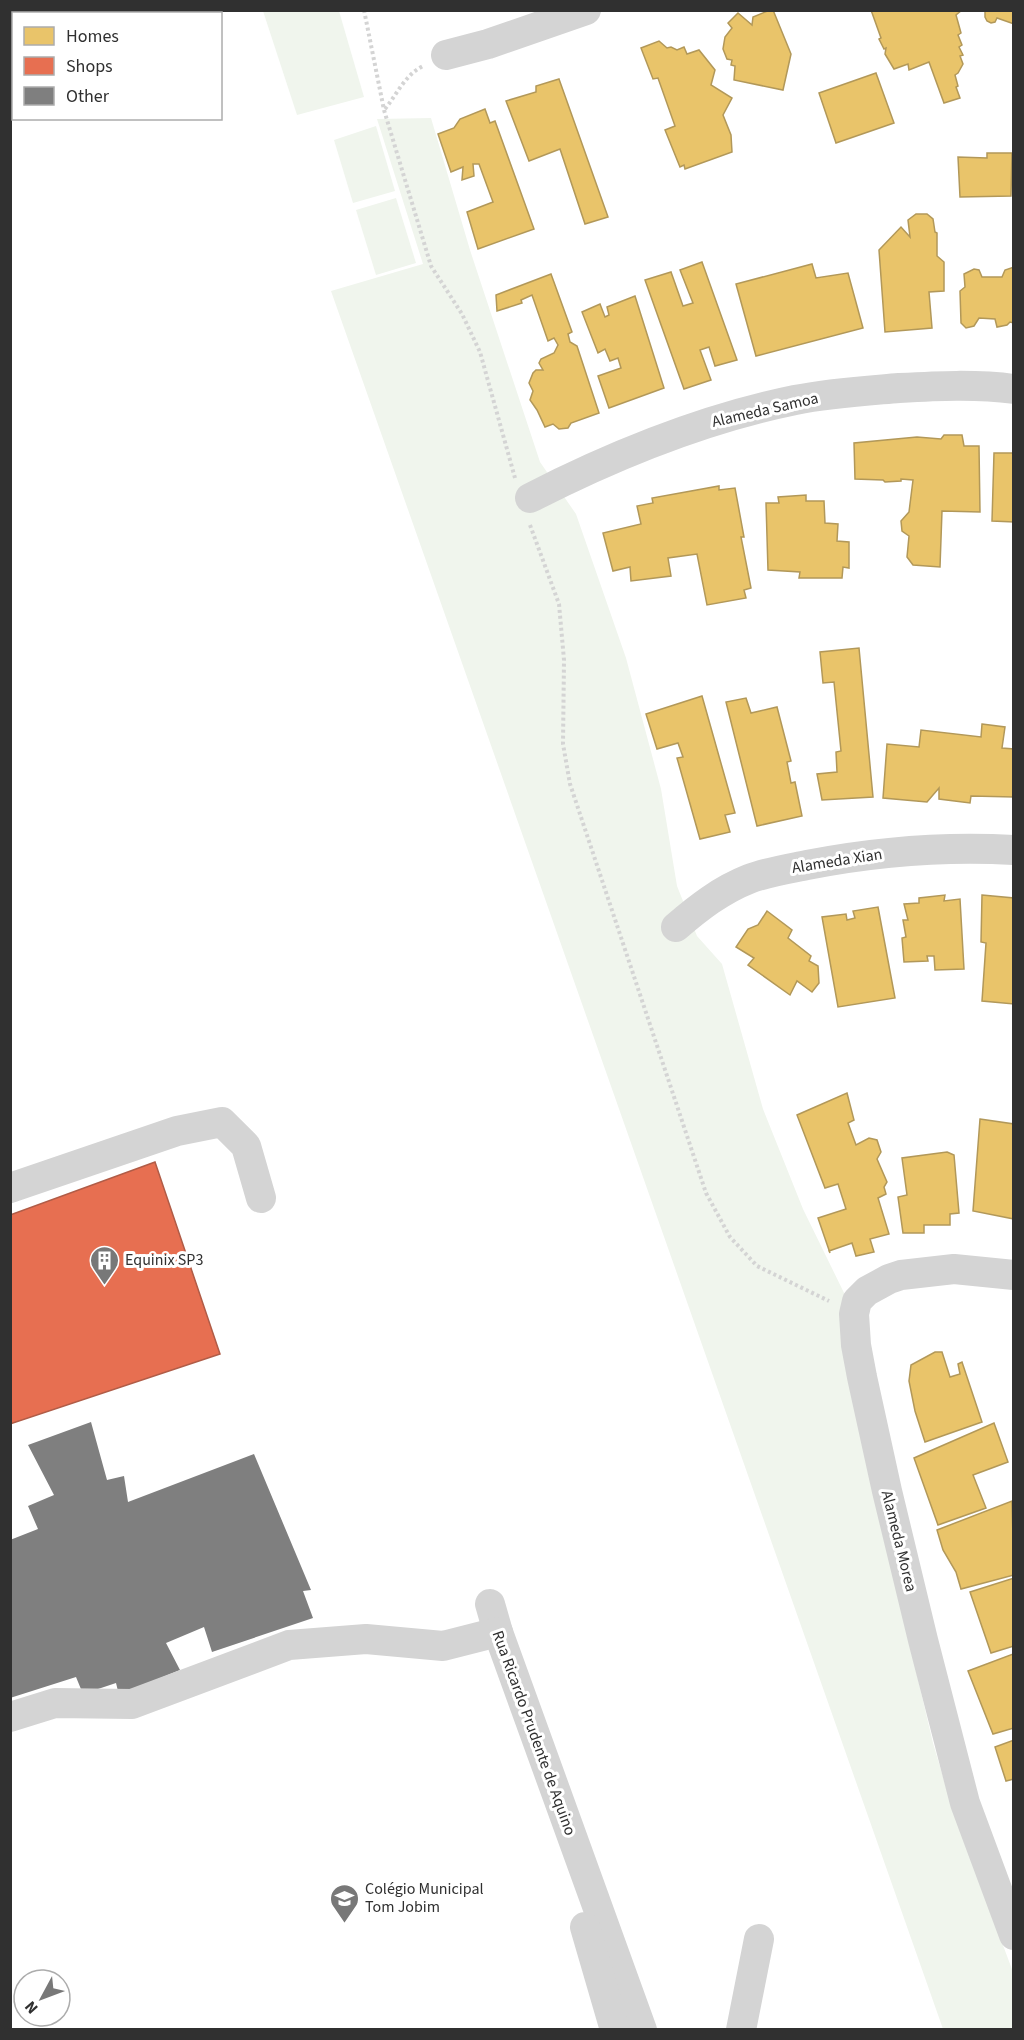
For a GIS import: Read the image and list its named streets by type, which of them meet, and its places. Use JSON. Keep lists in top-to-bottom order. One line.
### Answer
{"streets":{"street":["Alameda Samoa","Alameda Xian","Alameda Morea","Rua Ricardo Prudente de Aquino"]},"places":{"building":["Equinix SP3"],"school or university":["Colégio Municipal Tom Jobim"]},"legend":["Homes","Shops","Other"],"north":"bottom left"}
